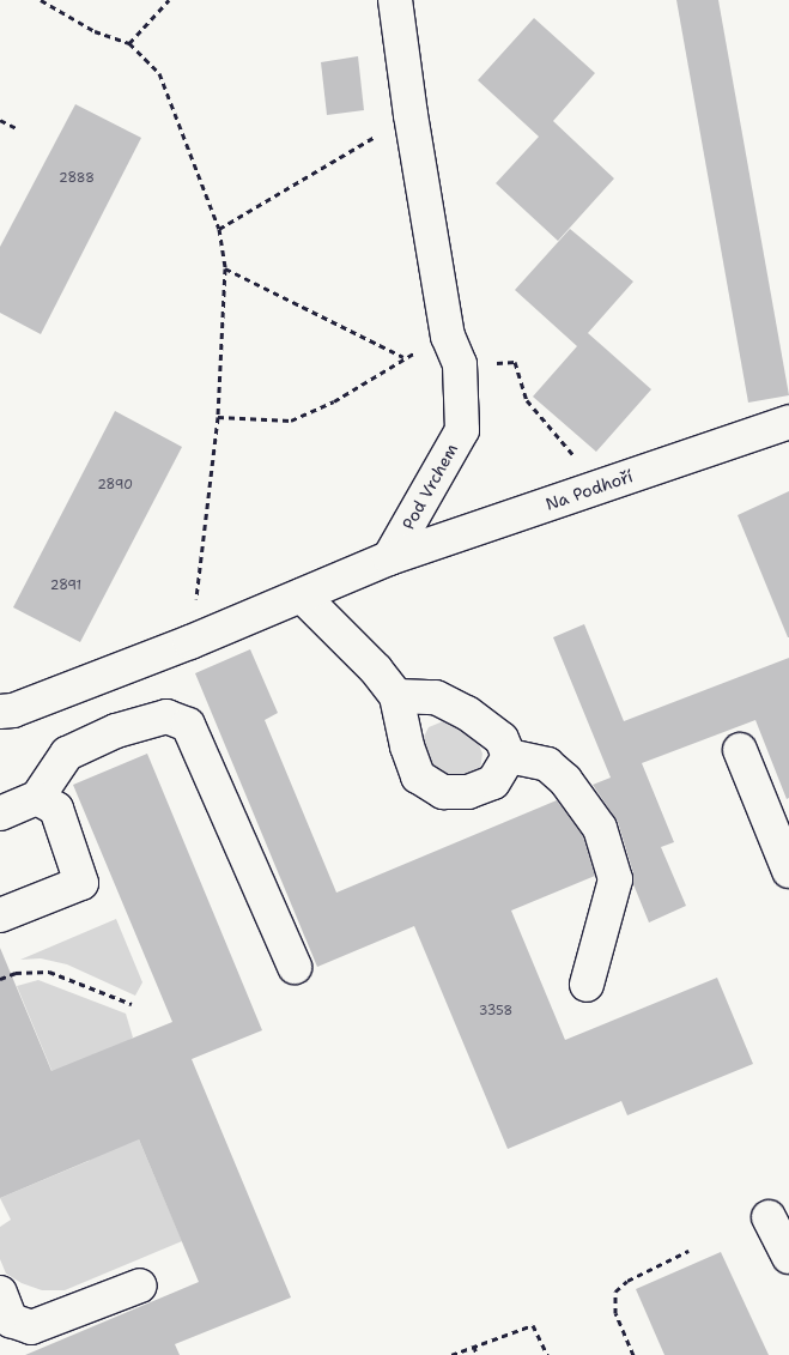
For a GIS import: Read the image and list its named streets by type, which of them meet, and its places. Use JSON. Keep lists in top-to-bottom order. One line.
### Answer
{"streets":{"street":["Pod Vrchem","Na Podhoří"]},"crossings":[["Pod Vrchem","Na Podhoří"]],"house_numbers":["2888","2890","2891","3358"]}
